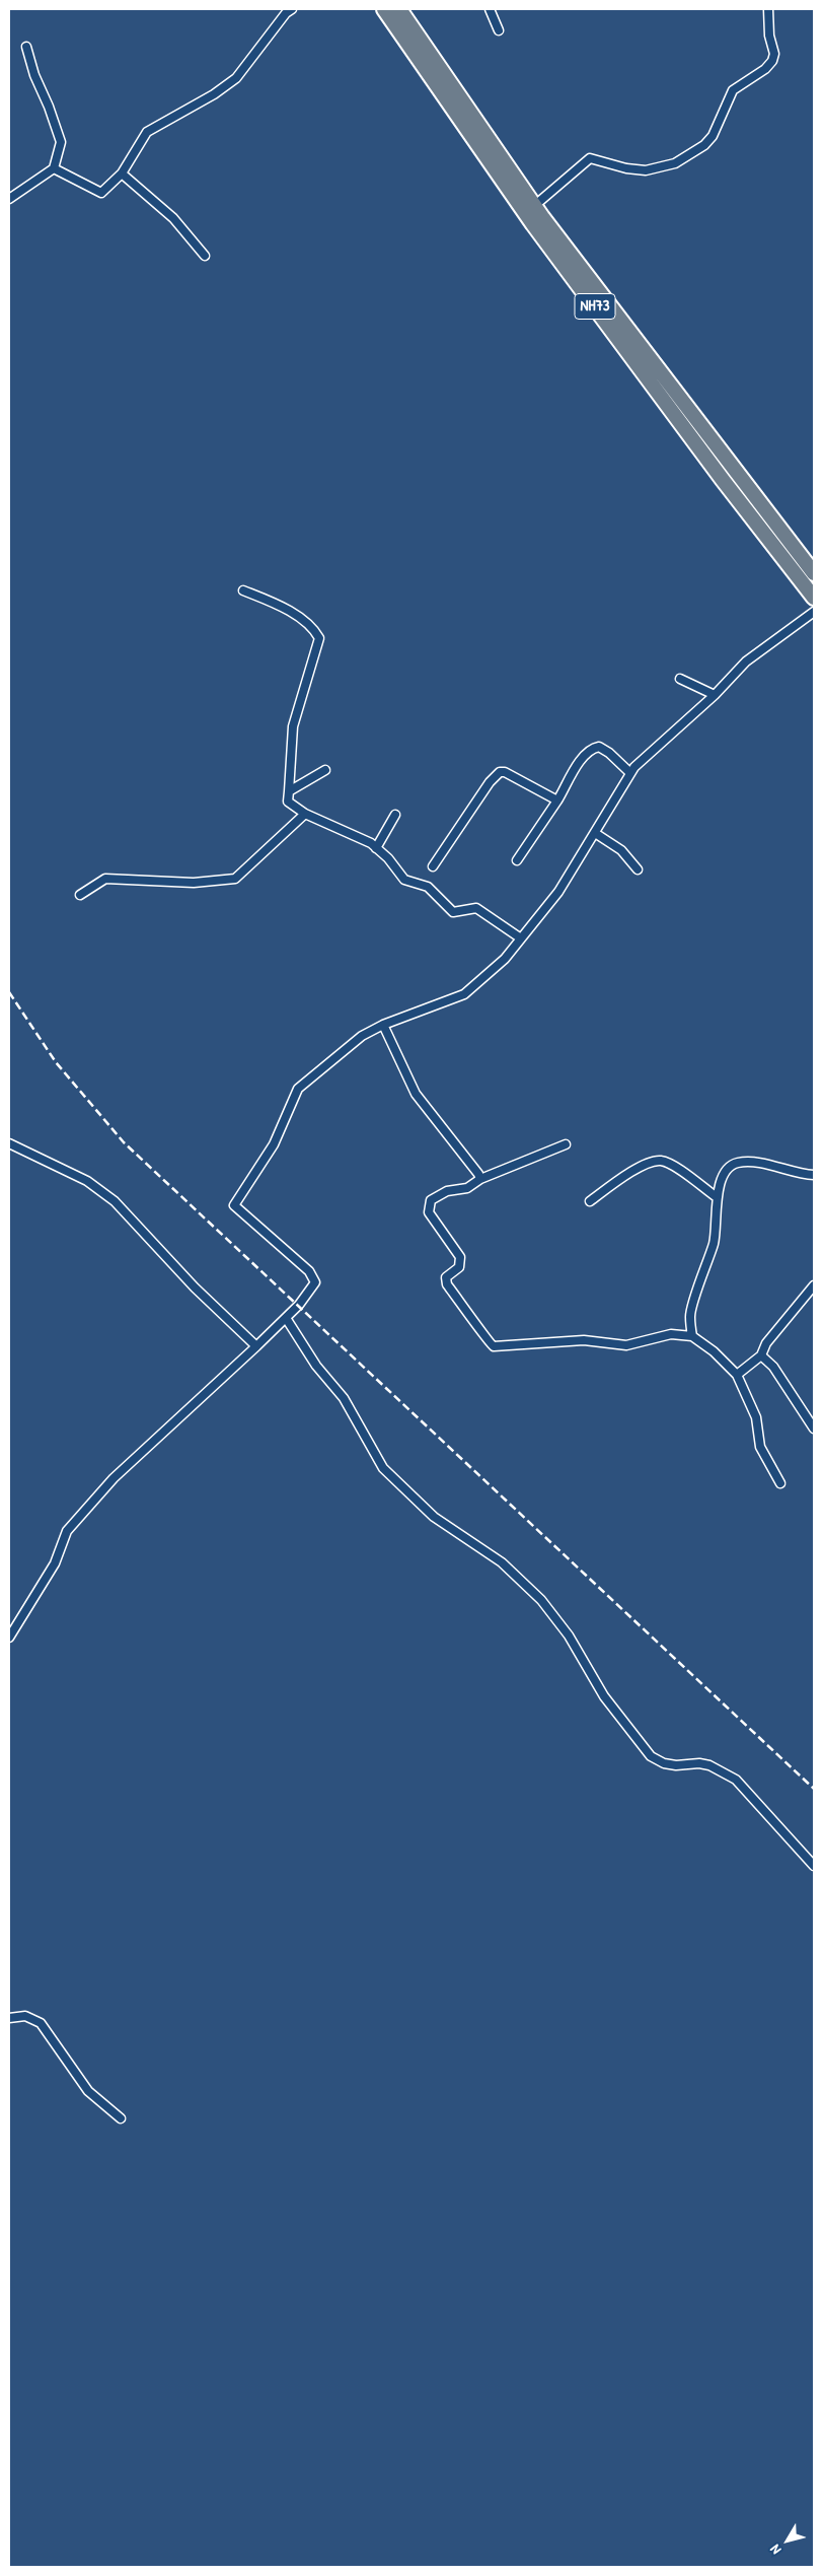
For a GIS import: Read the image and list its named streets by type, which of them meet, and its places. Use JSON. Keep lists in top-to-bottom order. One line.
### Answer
{"streets":{"highway":["NH73"]},"north":"bottom left"}
